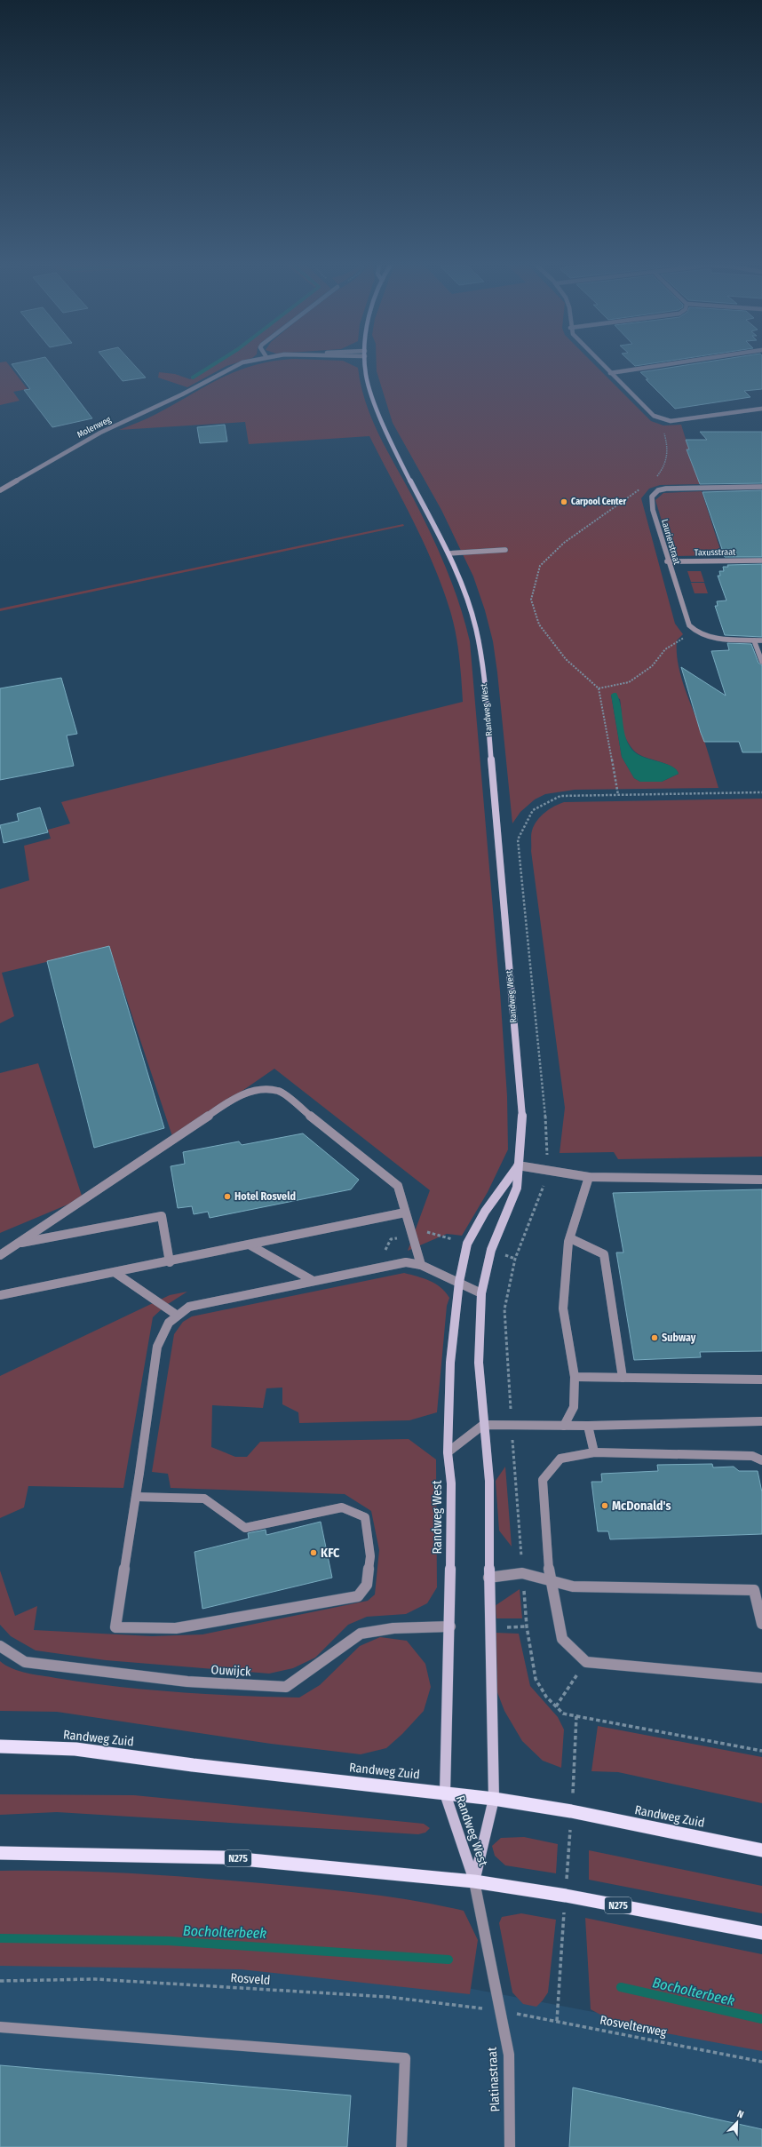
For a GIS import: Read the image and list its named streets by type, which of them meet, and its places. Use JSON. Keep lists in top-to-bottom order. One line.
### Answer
{"streets":{"main road":["Randweg Zuid","N275"],"street":["Molenweg","Laurierstraat","Taxusstraat","Randweg West","Ouwijck","Platinastraat"],"path":["Rosveld","Rosvelterweg"]},"crossings":[["Laurierstraat","Taxusstraat"],["Randweg West","Ouwijck"],["Randweg West","Randweg Zuid"],["Randweg West","N275"],["Randweg West","Rosveld"],["Randweg West","Rosvelterweg"],["Randweg West","Platinastraat"],["Rosveld","Rosvelterweg"],["Rosveld","Platinastraat"],["Rosvelterweg","Platinastraat"]],"water":["Bocholterbeek"],"places":["Carpool Center","Hotel Rosveld","Subway","McDonald's","KFC"],"north":"top right"}
